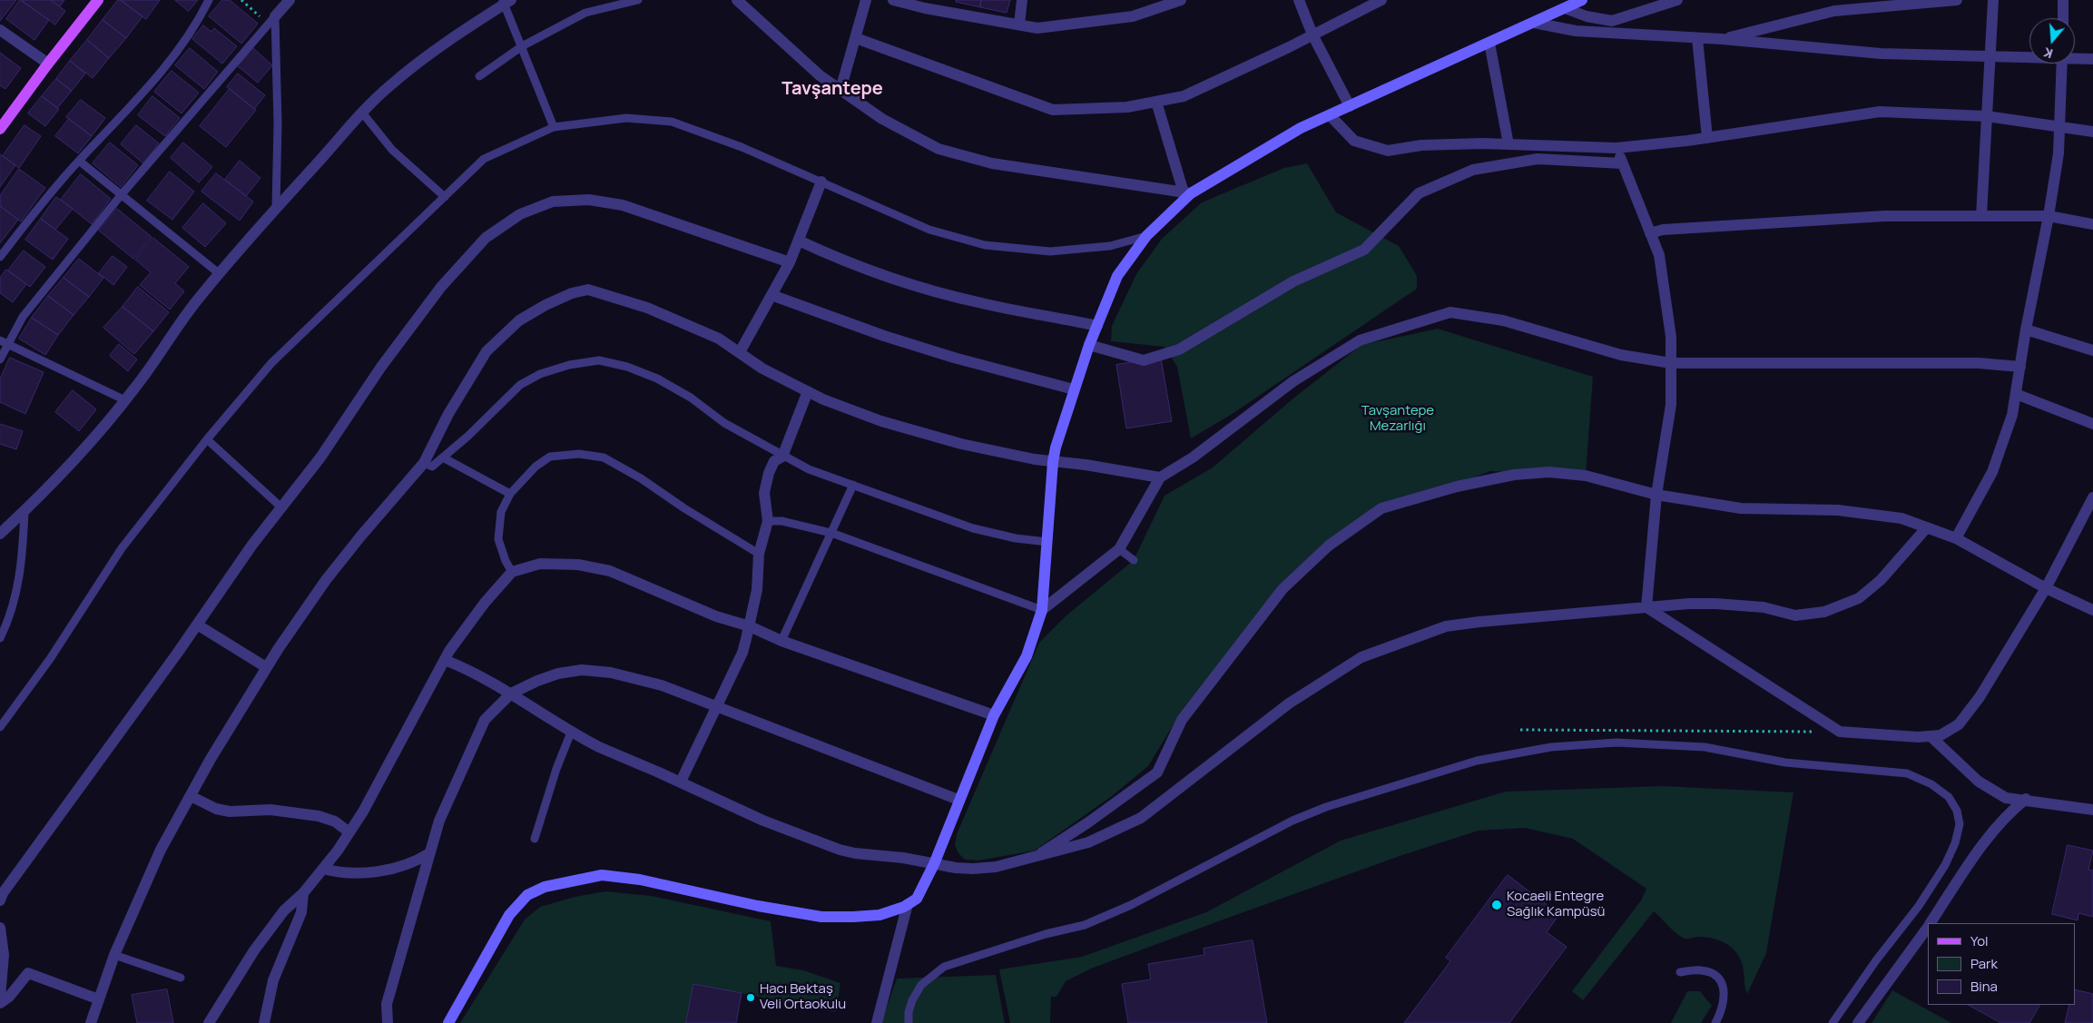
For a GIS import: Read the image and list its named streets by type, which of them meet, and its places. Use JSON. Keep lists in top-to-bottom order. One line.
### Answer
{"districts":["Tavşantepe"],"parks":["Tavşantepe Mezarlığı"],"places":["Kocaeli Entegre Sağlık Kampüsü","Hacı Bektaş Veli Ortaokulu"],"legend":["Yol","Park","Bina"],"north":"bottom"}
